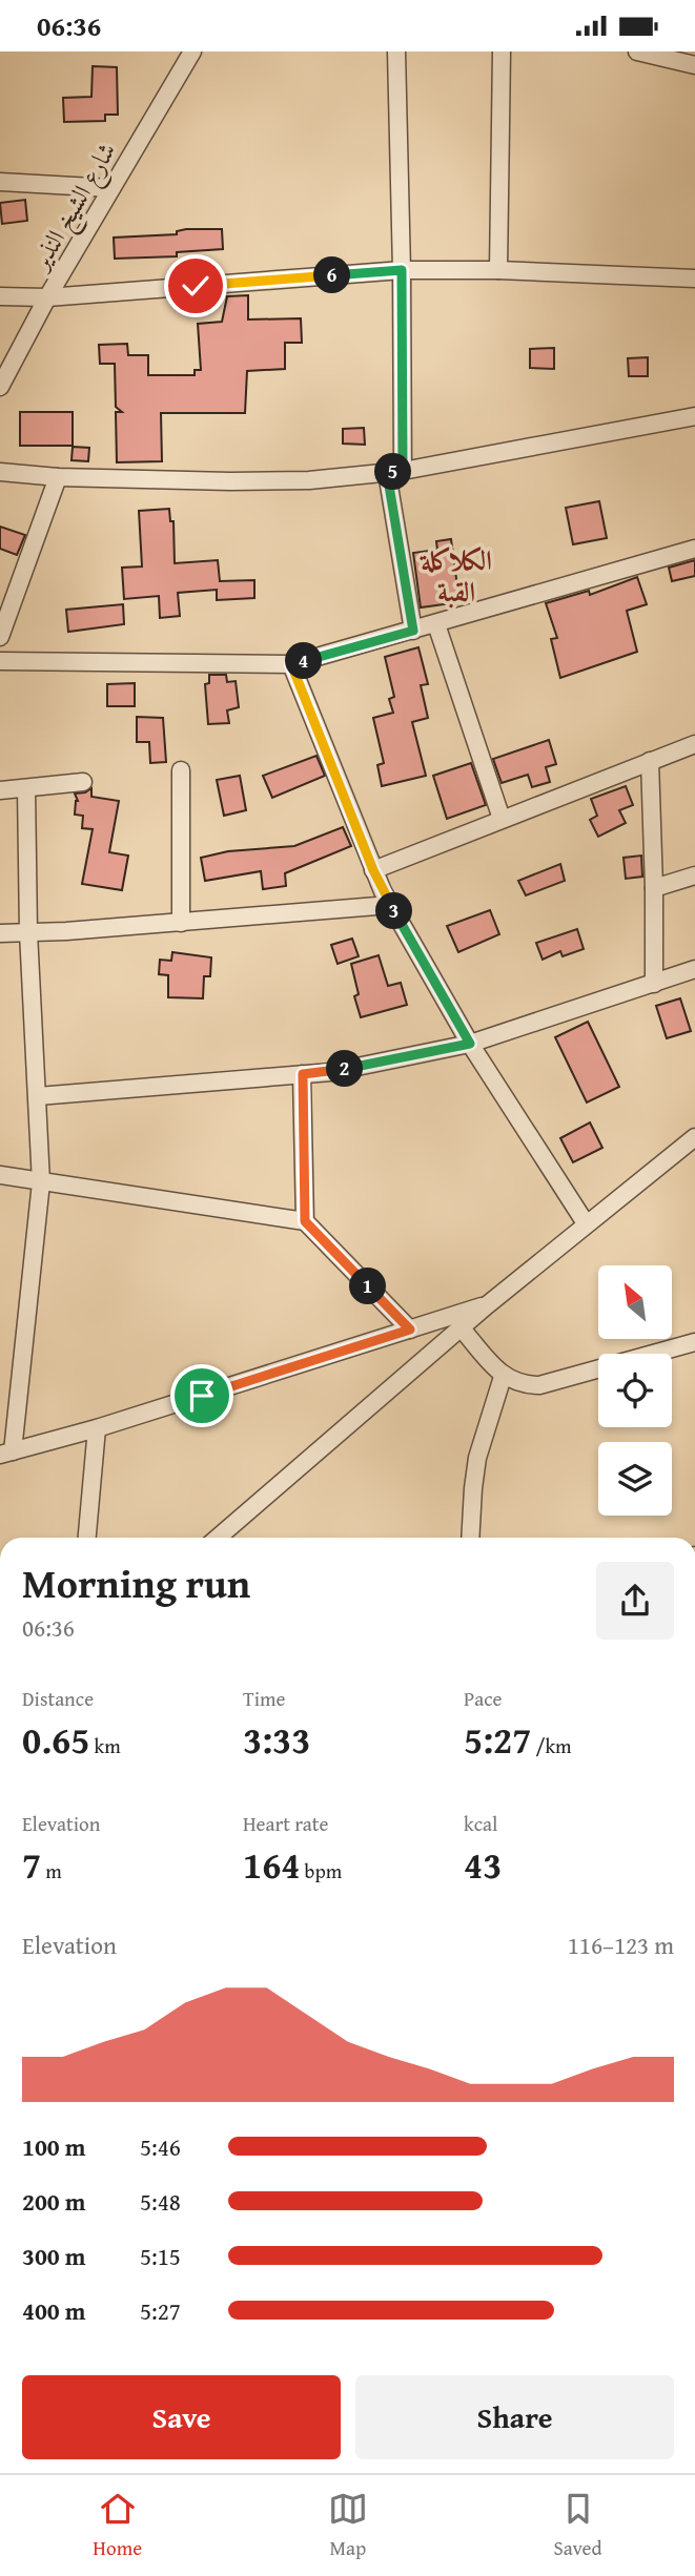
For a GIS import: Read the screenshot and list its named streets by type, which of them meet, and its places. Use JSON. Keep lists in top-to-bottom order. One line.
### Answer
{"streets":{"street":["شارع الشيخ النذير"]},"districts":["الكلاكلة القبة"],"north":"top left","page":{"status":"06:36","pins":["6","5","4","3","2","1"],"heading":["Morning run","06:36"],"stats":[["Distance","0.65 km"],["Time","3:33"],["Pace","5:27 /km"],["Elevation","7 m"],["Heart rate","164 bpm"],["kcal","43"]],"chart":["Elevation","116–123 m"],"list":[{"name":"100 m","note":"5:46"},{"name":"200 m","note":"5:48"},{"name":"300 m","note":"5:15"},{"name":"400 m","note":"5:27"}],"buttons":["Save","Share"],"tabs":["Home","Map","Saved"]}}
